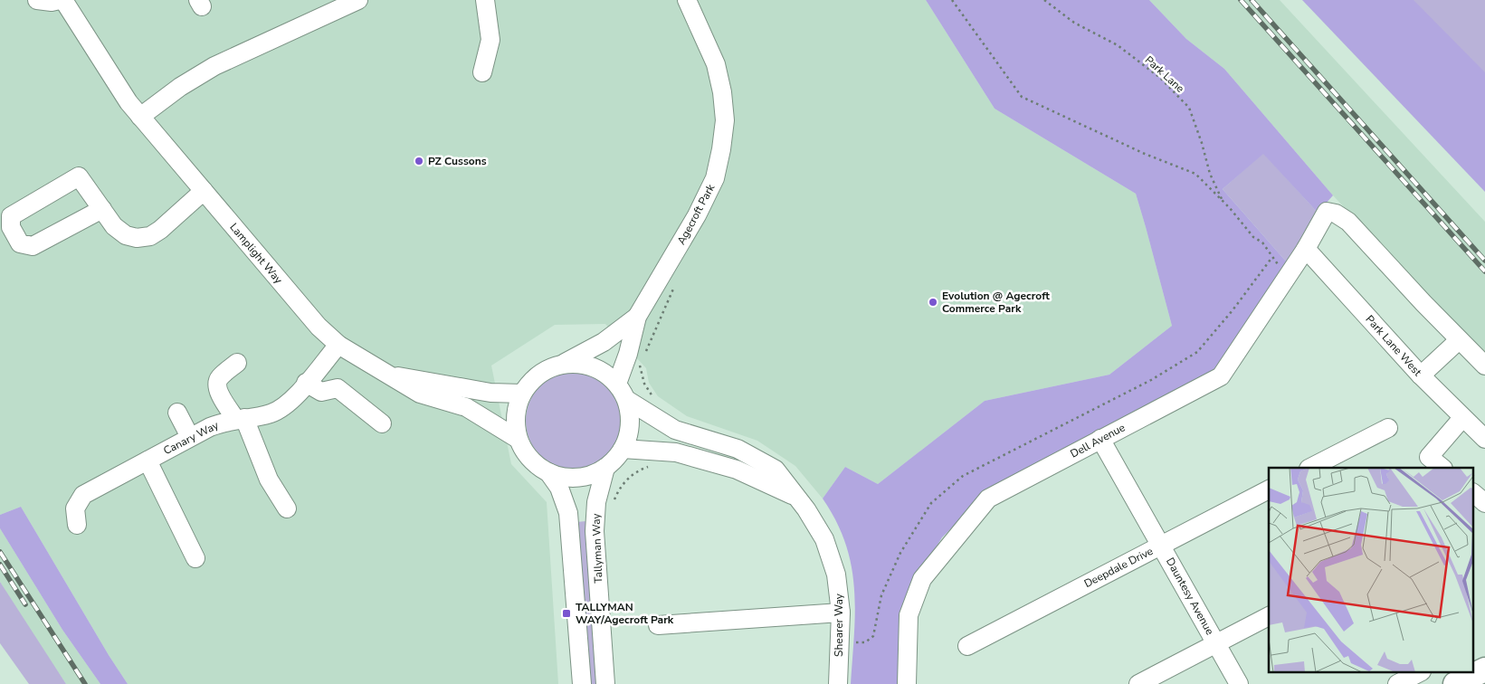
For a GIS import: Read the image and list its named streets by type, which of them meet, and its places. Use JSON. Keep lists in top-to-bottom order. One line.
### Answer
{"streets":{"street":["Agecroft Park","Lamplight Way","Park Lane West","Canary Way","Dell Avenue","Tallyman Way","Deepdale Drive","Dauntesy Avenue","Shearer Way"],"path":["Park Lane"]},"crossings":[["Lamplight Way","Canary Way"],["Lamplight Way","Tallyman Way"],["Lamplight Way","Shearer Way"],["Park Lane West","Dell Avenue"],["Dell Avenue","Dauntesy Avenue"],["Tallyman Way","Shearer Way"],["Deepdale Drive","Dauntesy Avenue"]],"places":{"other":["PZ Cussons","Evolution @ Agecroft Commerce Park"],"transit":["TALLYMAN WAY/Agecroft Park"]}}
